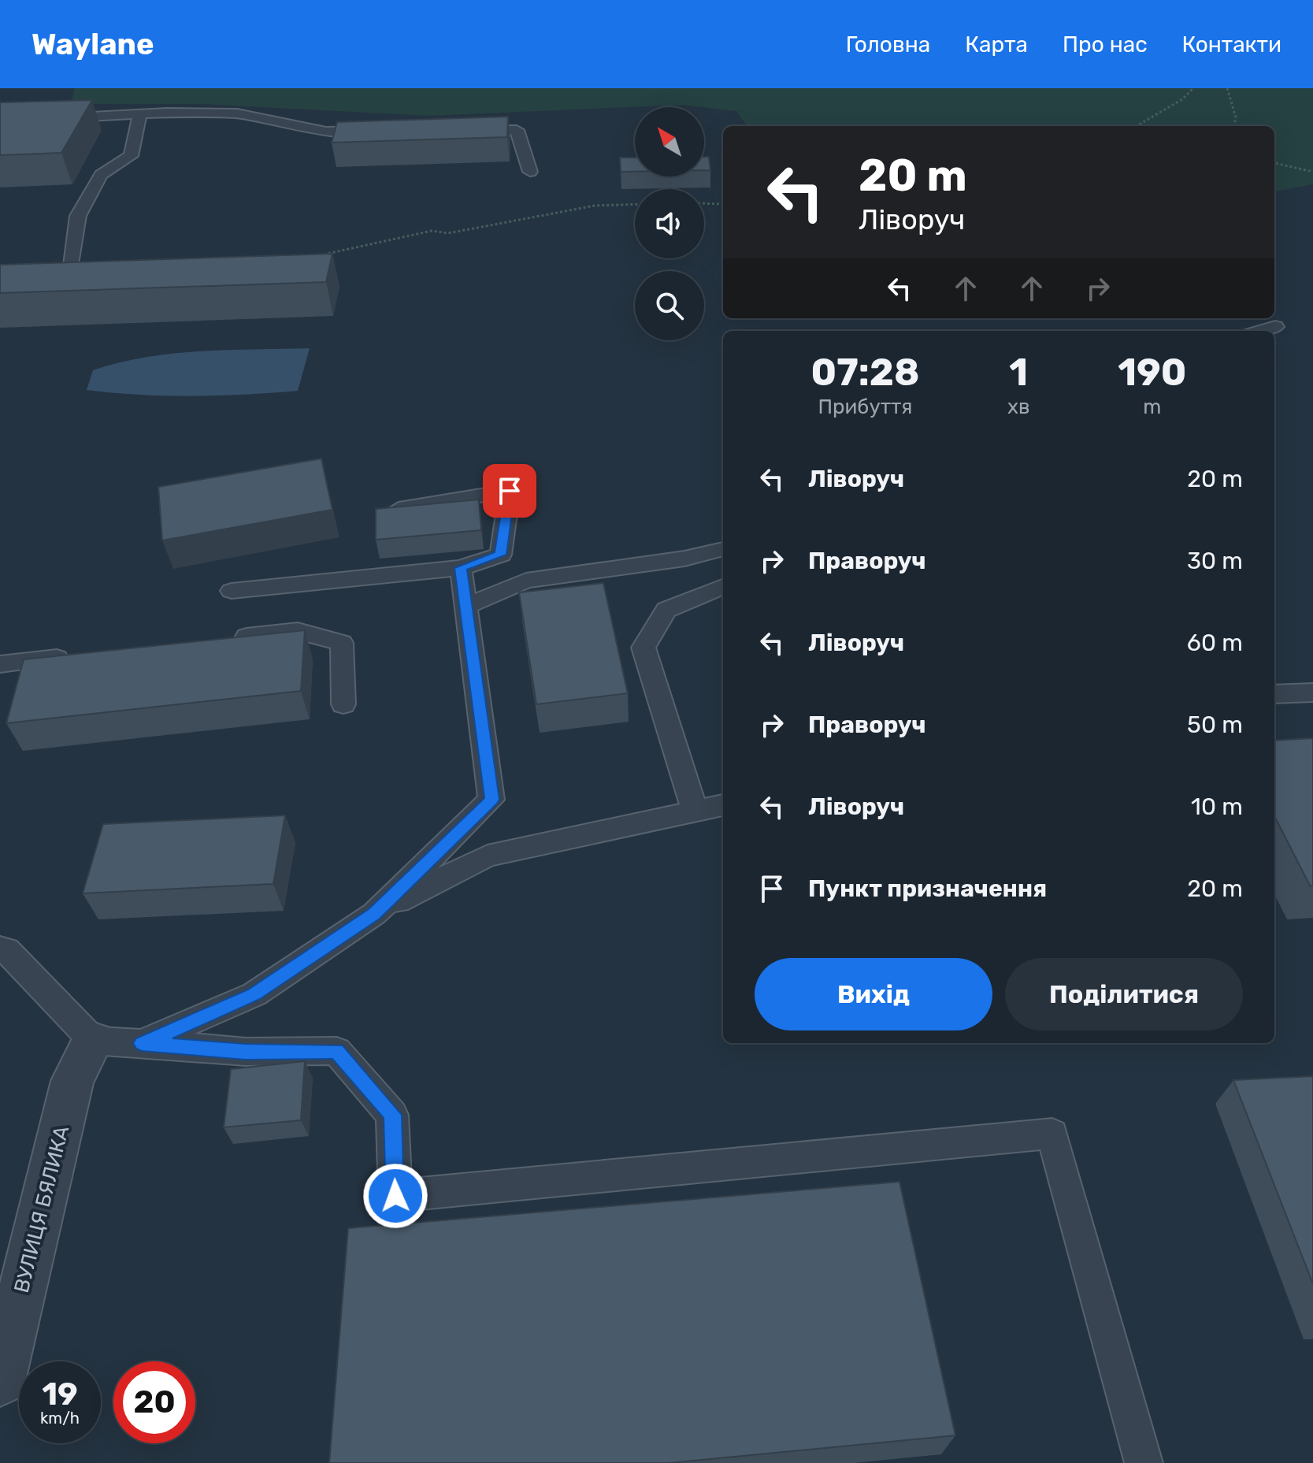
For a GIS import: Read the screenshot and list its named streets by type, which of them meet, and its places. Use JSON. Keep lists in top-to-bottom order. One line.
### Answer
{"streets":{"street":["ВУЛИЦЯ БЯЛИКА"]},"north":"top left","page":{"header":"Waylane","nav":["Головна","Карта","Про нас","Контакти"],"turn":["20 m","Ліворуч"],"eta":["07:28","Прибуття","1","хв","190","m"],"list":[{"name":"Ліворуч","value":"20 m"},{"name":"Праворуч","value":"30 m"},{"name":"Ліворуч","value":"60 m"},{"name":"Праворуч","value":"50 m"},{"name":"Ліворуч","value":"10 m"},{"name":"Пункт призначення","value":"20 m"}],"buttons":["Вихід","Поділитися"],"speed":"19 km/h","limit":"20"}}
